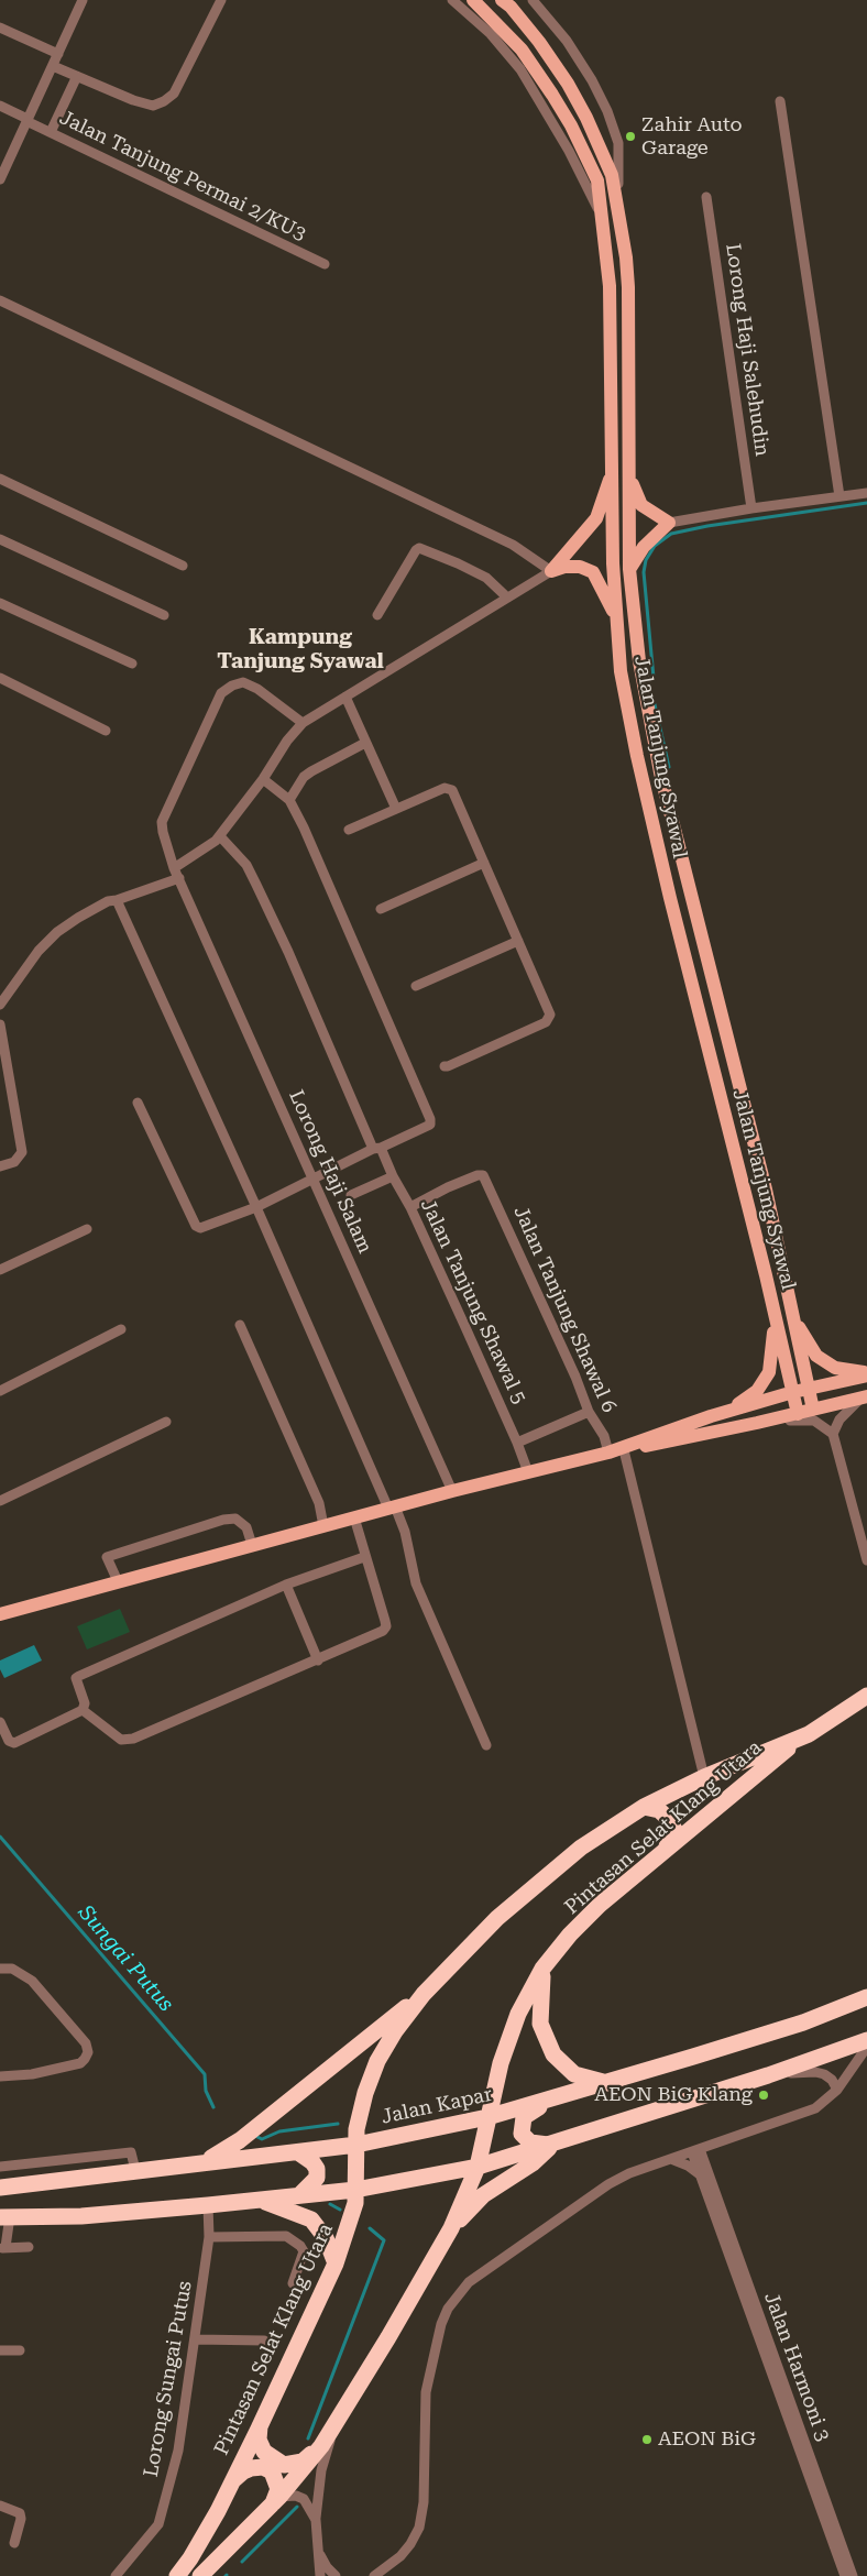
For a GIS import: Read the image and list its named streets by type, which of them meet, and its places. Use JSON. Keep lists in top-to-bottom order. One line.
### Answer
{"streets":{"highway":["Pintasan Selat Klang Utara","Jalan Kapar"],"main road":["Jalan Tanjung Syawal"],"street":["Jalan Tanjung Permai 2/KU3","Lorong Haji Salehudin","Lorong Haji Salam","Jalan Tanjung Shawal 5","Jalan Tanjung Shawal 6","Jalan Harmoni 3","Lorong Sungai Putus"]},"crossings":[["Jalan Tanjung Shawal 5","Jalan Tanjung Shawal 6"],["Pintasan Selat Klang Utara","Jalan Kapar"]],"districts":["Kampung Tanjung Syawal"],"water":["Sungai Putus"],"places":["Zahir Auto Garage","AEON BiG Klang","AEON BiG"]}
